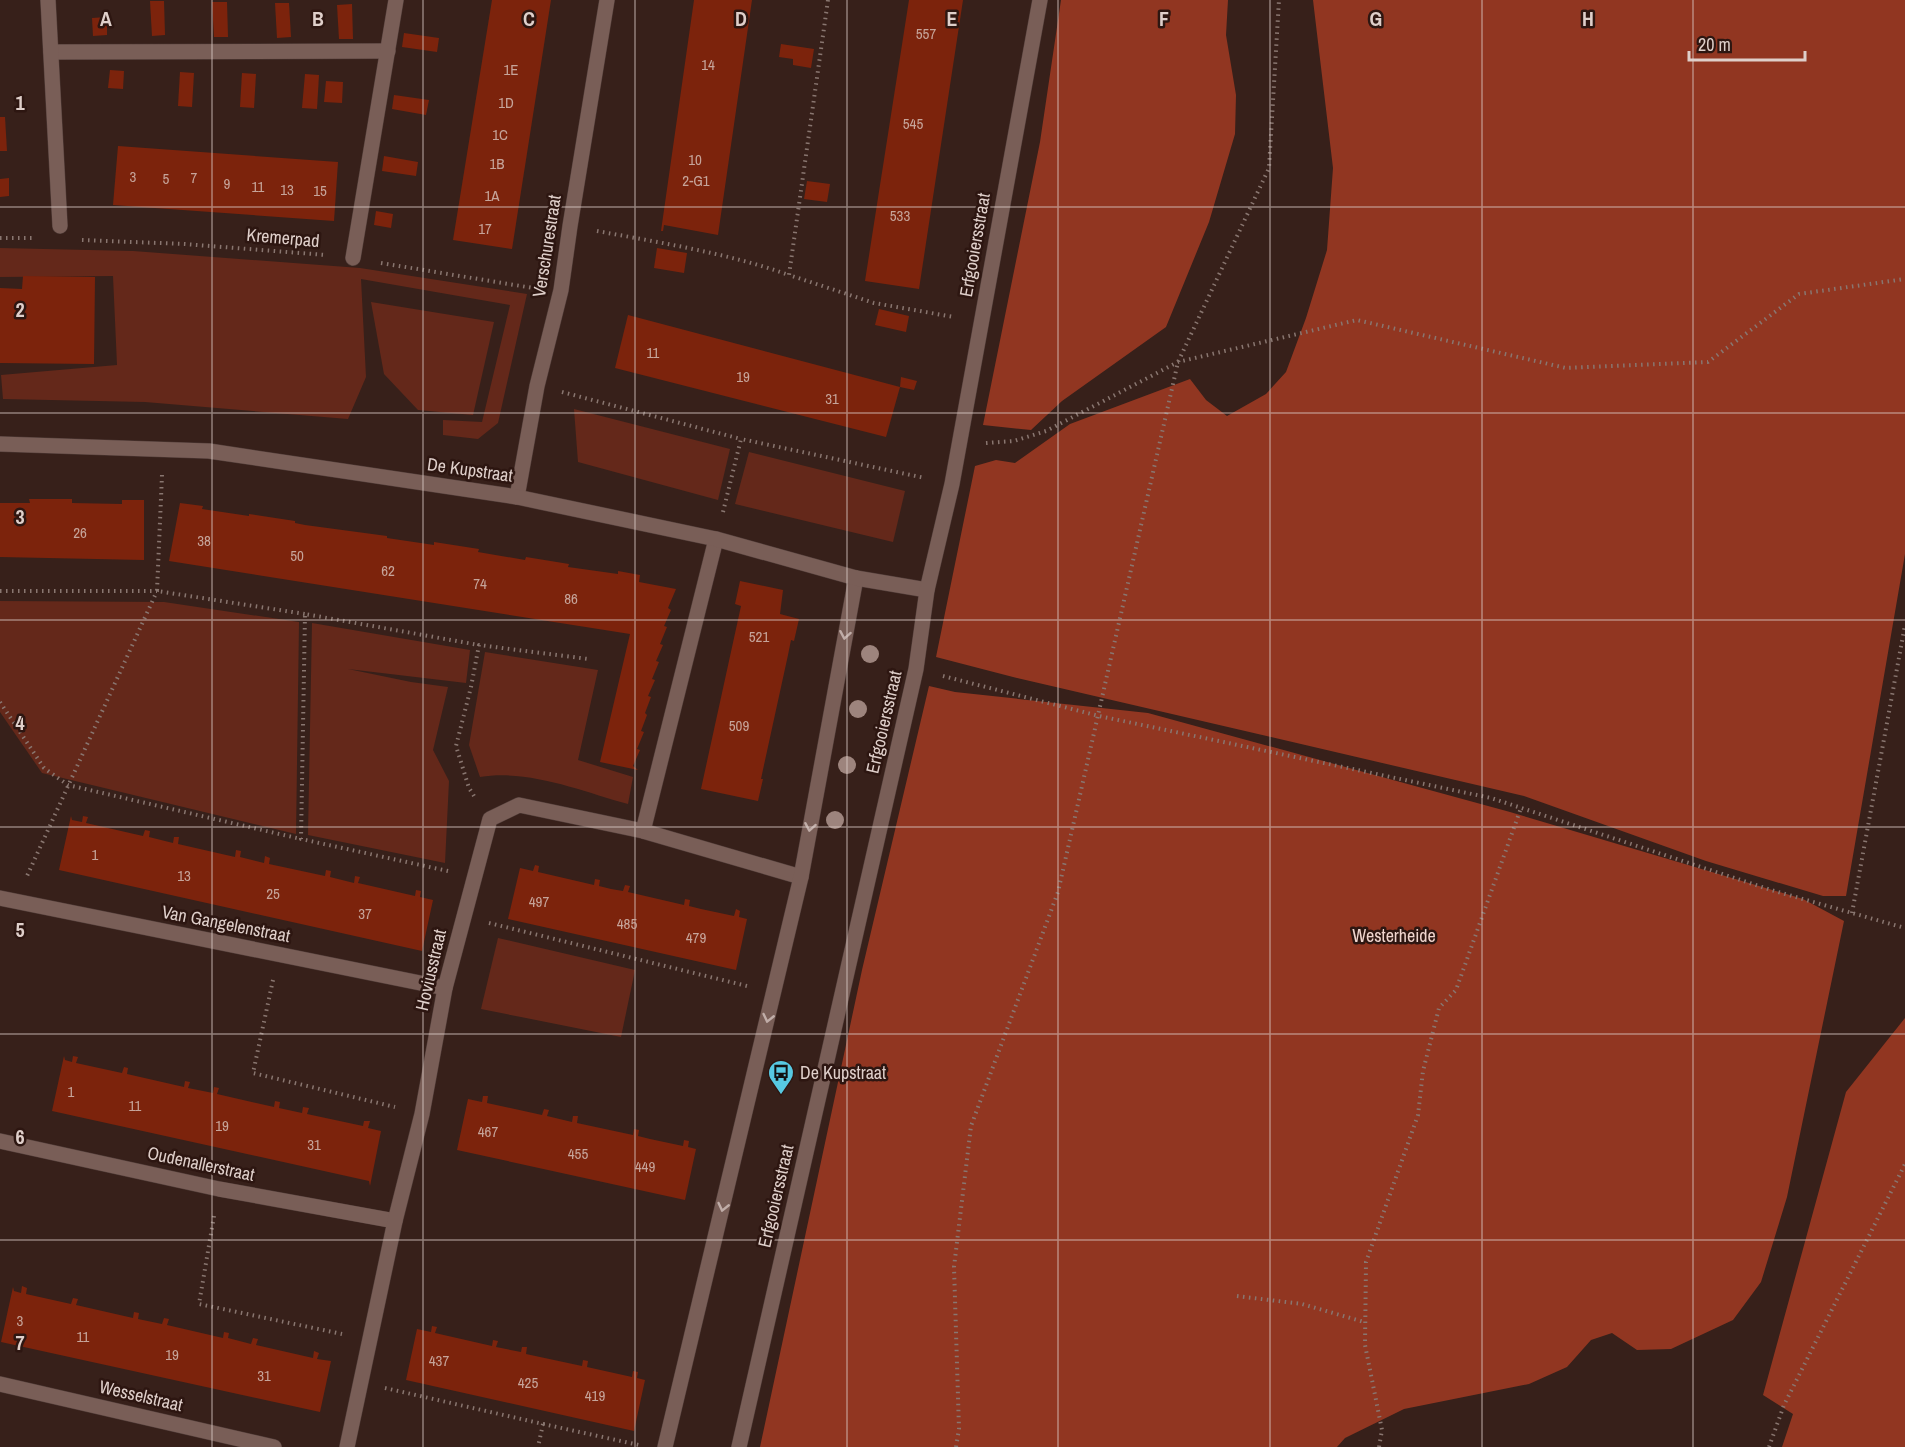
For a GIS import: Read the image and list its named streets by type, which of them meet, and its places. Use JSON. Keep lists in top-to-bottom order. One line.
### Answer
{"streets":{"street":["Erfgooiersstraat","Verschurestraat","De Kupstraat","Van Gangelenstraat","Hoviusstraat","Oudenallerstraat","Wesselstraat"],"path":["Kremerpad"]},"crossings":[["Kremerpad","Verschurestraat"],["Erfgooiersstraat","De Kupstraat"],["Verschurestraat","De Kupstraat"],["Van Gangelenstraat","Hoviusstraat"],["Hoviusstraat","Oudenallerstraat"]],"parks":["Westerheide"],"places":{"bus stop":["De Kupstraat"]},"house_numbers":["557","14","1E","1D","545","1C","10","1B","3","7","5","2-G1","9","11","13","15","1A","533","17","11","19","31","26","38","50","62","74","86","521","509","1","13","25","497","37","485","479","1","11","19","467","31","455","449","3","11","19","437","31","425","419"],"scale_bar":"20 m","grid":{"columns":["A","B","C","D","E","F","G","H"],"rows":["1","2","3","4","5","6","7"]}}
